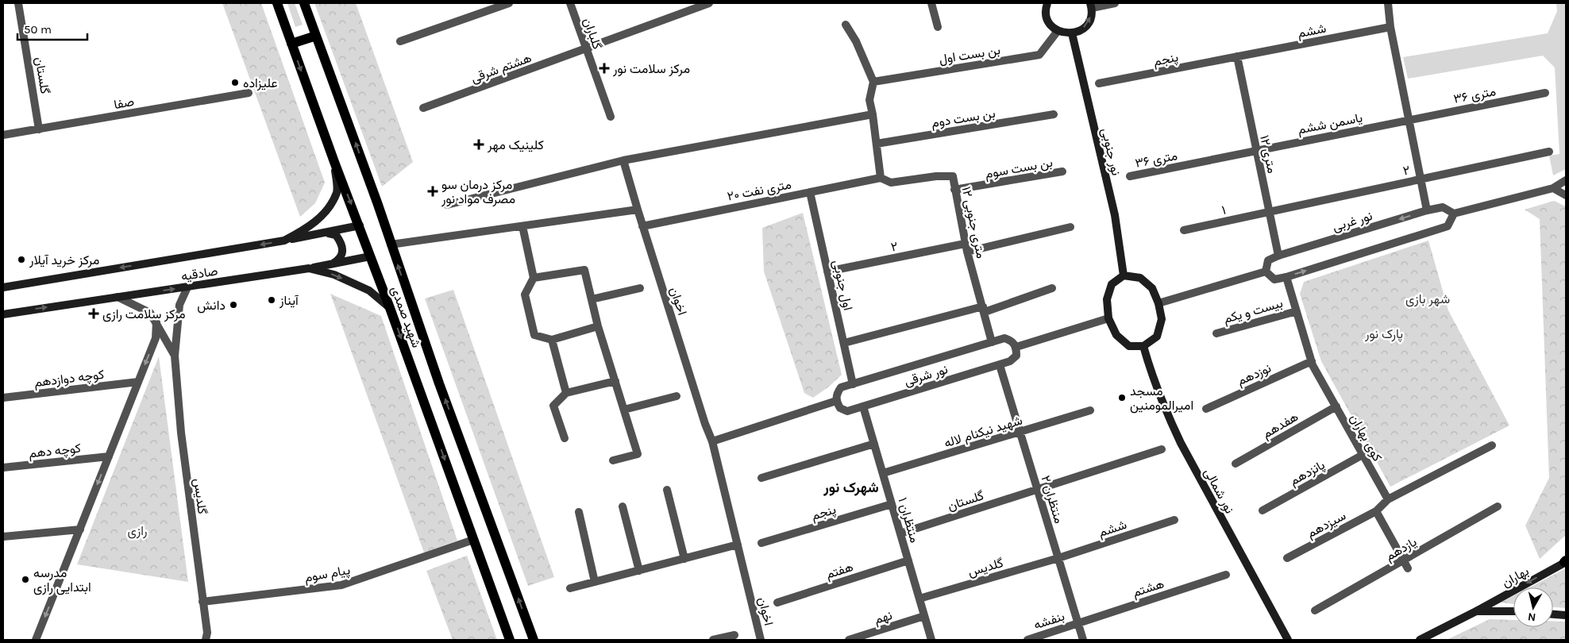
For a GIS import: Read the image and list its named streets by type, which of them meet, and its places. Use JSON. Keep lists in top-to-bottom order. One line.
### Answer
{"streets":{"main road":["نور جنوبی","صادقیه","شهید صمدی","نور شمالی","بهاران"],"street":["ششم","گلباران","بن بست اول","پنجم","هشتم شرقی","گلستان","۳۶ متری","صفا","بن بست دوم","یاسمن ششم","۱۲ متری","بن بست سوم","۲","۲۰ متری نفت","۱","نور غربی","۱۲ متری جنوبی","اول جنوبی","اخوان","بیست و یکم","نوزدهم","نور شرقی","کوچه دوازدهم","هفدهم","شهید نیکنام لاله","کوی بهاران","کوچه دهم","پانزدهم","گلدیس","منتظران ۲","منتظران ۱","سیزدهم","یازدهم","هفتم","پیام سوم","هشتم","نهم","بنفشه"]},"crossings":[["ششم","پنجم"],["ششم","۱۲ متری"],["ششم","گلدیس"],["ششم","منتظران ۲"],["گلباران","هشتم شرقی"],["پنجم","۱۲ متری"],["پنجم","منتظران ۱"],["گلستان","صفا"],["گلستان","منتظران ۲"],["گلستان","منتظران ۱"],["۳۶ متری","یاسمن ششم"],["۳۶ متری","۱۲ متری"],["یاسمن ششم","۱۲ متری"],["نور جنوبی","نور شمالی"],["۱۲ متری","۲"],["۱۲ متری","۱"],["۱۲ متری","نور غربی"],["بن بست سوم","۱۲ متری جنوبی"],["۲","۱"],["۲","۱۲ متری جنوبی"],["۲","اول جنوبی"],["۲۰ متری نفت","۱۲ متری جنوبی"],["۲۰ متری نفت","اول جنوبی"],["۲۰ متری نفت","اخوان"],["۱۲ متری جنوبی","نور شرقی"],["صادقیه","شهید صمدی"],["اول جنوبی","نور شرقی"],["بیست و یکم","کوی بهاران"],["شهید صمدی","پیام سوم"],["نوزدهم","کوی بهاران"],["نور شرقی","منتظران ۲"],["نور شرقی","منتظران ۱"],["هفدهم","کوی بهاران"],["شهید نیکنام لاله","منتظران ۲"],["شهید نیکنام لاله","منتظران ۱"],["کوی بهاران","پانزدهم"],["کوی بهاران","سیزدهم"],["گلدیس","منتظران ۲"],["گلدیس","منتظران ۱"],["گلدیس","پیام سوم"],["منتظران ۲","هشتم"],["منتظران ۲","بنفشه"],["منتظران ۱","هفتم"],["منتظران ۱","نهم"],["هشتم","بنفشه"]],"one_way":["بهاران"],"districts":["شهرک نور"],"parks":["شهر بازی","پارک نور","رازی"],"places":{"health":["مرکز سلامت نور","کلینیک مهر","مرکز درمان سو مصرف مواد نور","مرکز سلامت رازی"],"other":["علیزاده","مرکز خرید آیلار","آیناز","دانش","مسجد امیرالمومنین","مدرسه ابتدایی رازی"]},"scale_bar":"50 m","north":"bottom"}
